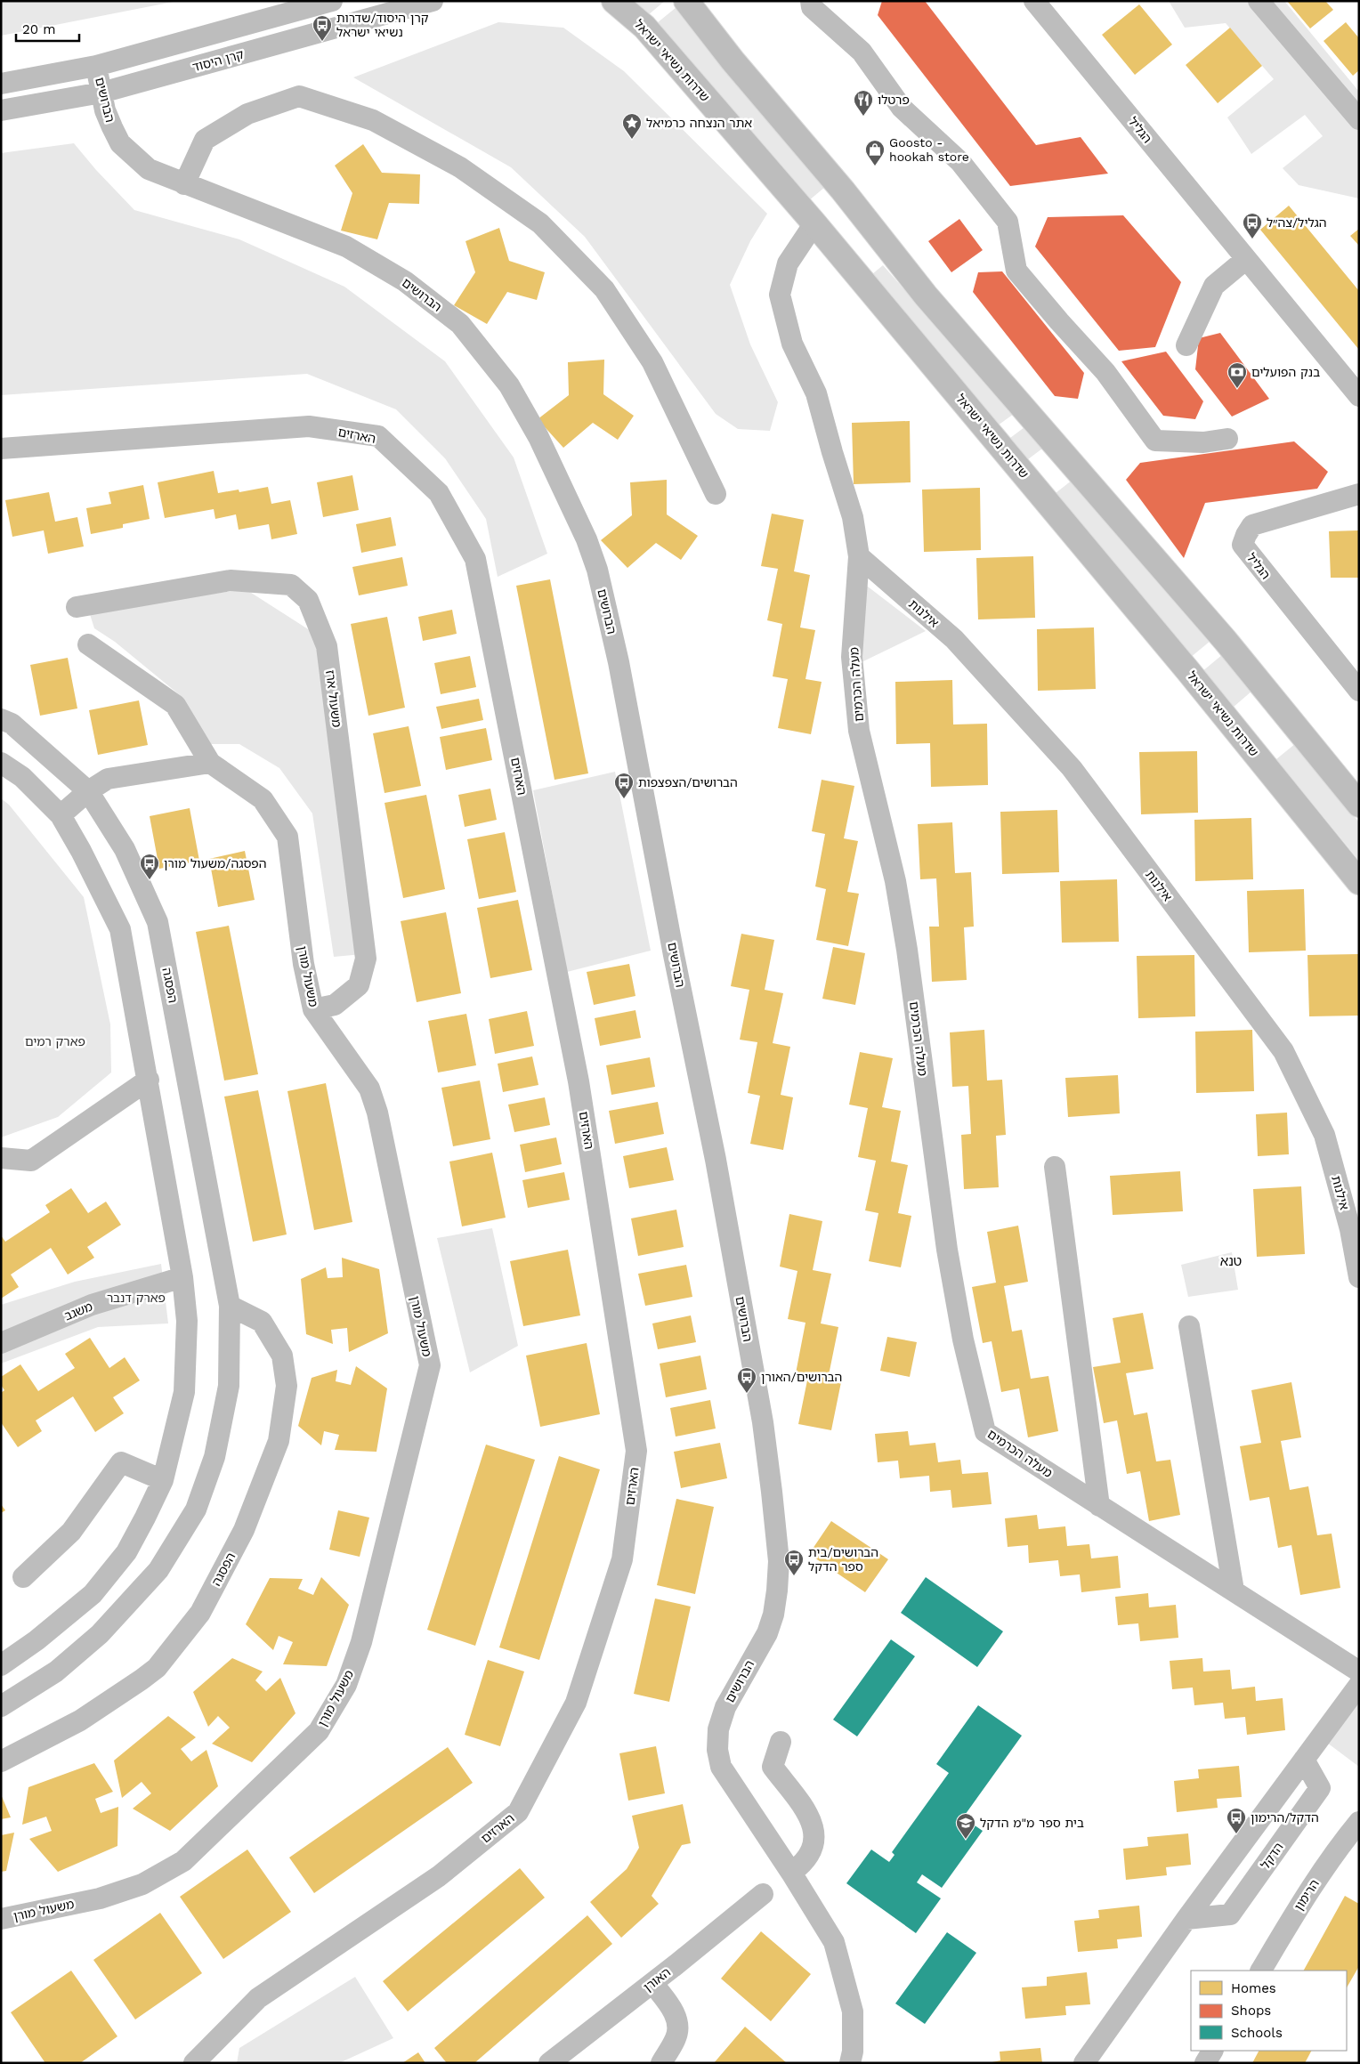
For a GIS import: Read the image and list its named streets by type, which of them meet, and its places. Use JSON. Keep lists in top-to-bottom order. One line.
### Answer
{"streets":{"main road":["שדרות נשיאי ישראל"],"street":["קרן היסוד","הברושים","הגליל","הארזים","אילנות","מעלה הכרמים","משעול ארז","משעול מורן","הפסגה","משגב","הדקל","הרימון","האורן"]},"crossings":[["קרן היסוד","הברושים"],["שדרות נשיאי ישראל","מעלה הכרמים"],["אילנות","מעלה הכרמים"],["משעול ארז","משעול מורן"]],"districts":["טנא"],"parks":["פארק רמים","פארק דנבר"],"places":{"bus stop":["קרן היסוד/שדרות נשיאי ישראל","הגליל/צה״ל","הברושים/הצפצפות","הפסגה/משעול מורן","הברושים/האורן","הברושים/בית ספר הדקל","הדקל/הרימון"],"restaurant":["פרטלו"],"place":["אתר הנצחה כרמיאל"],"shop":["Goosto - hookah store"],"bank":["בנק הפועלים"],"school or university":["בית ספר מ\"מ הדקל"]},"legend":["Homes","Shops","Schools"],"scale_bar":"20 m"}
